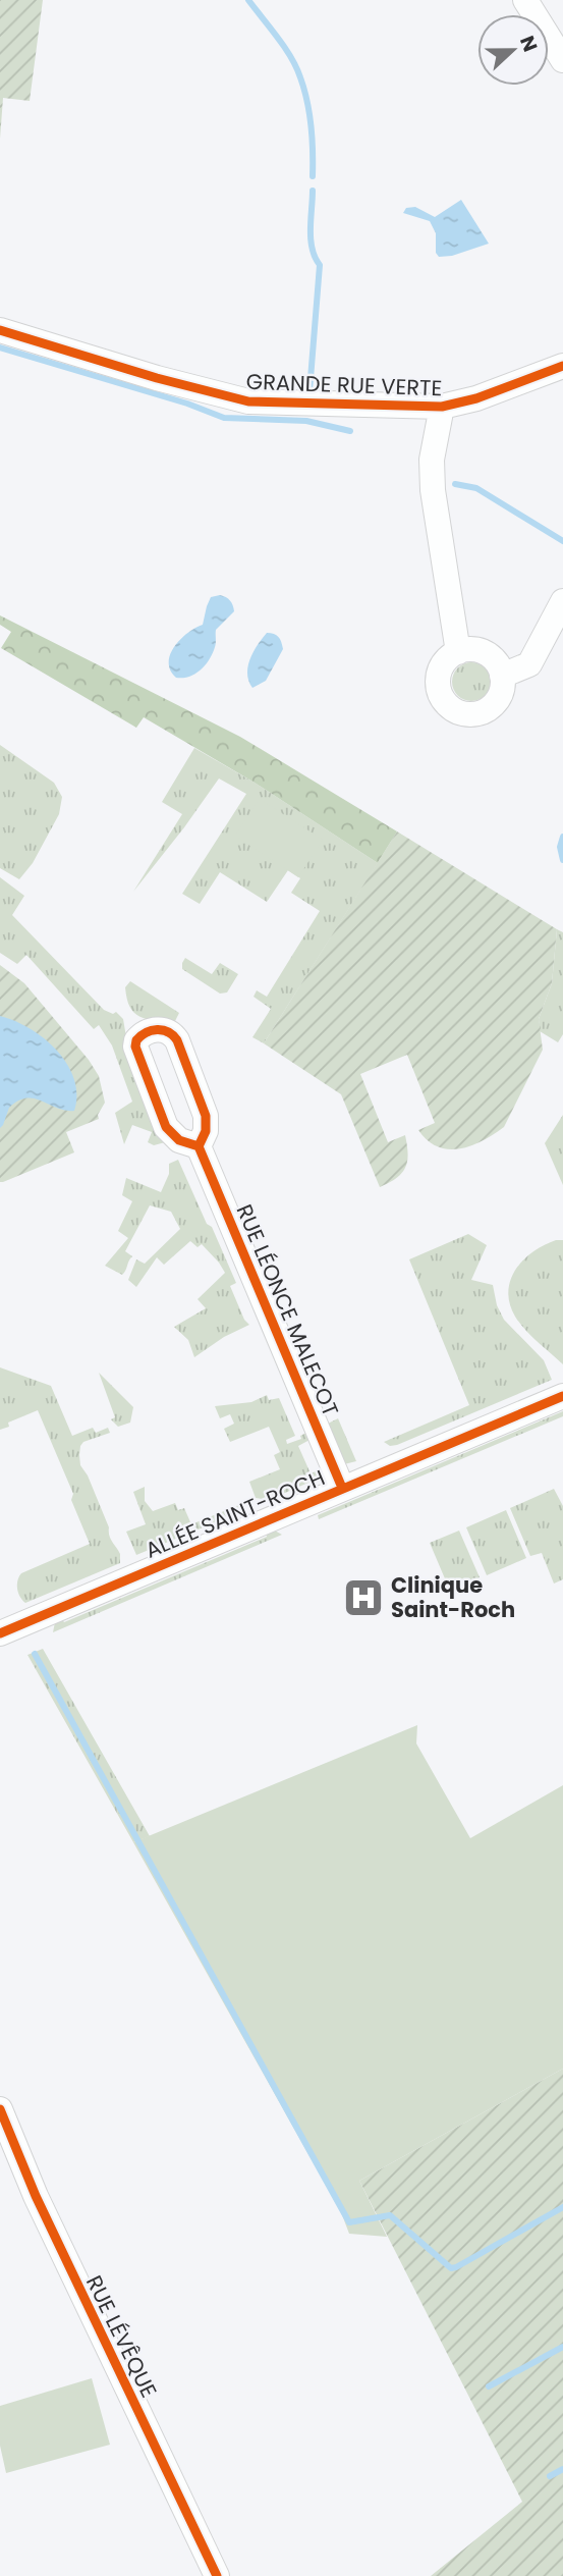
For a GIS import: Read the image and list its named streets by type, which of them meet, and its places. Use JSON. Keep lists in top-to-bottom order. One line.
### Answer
{"streets":{"street":["GRANDE RUE VERTE","RUE LÉONCE MALECOT","ALLÉE SAINT-ROCH","RUE LÉVÊQUE"]},"crossings":[["RUE LÉONCE MALECOT","ALLÉE SAINT-ROCH"]],"places":{"hospital":["Clinique Saint-Roch"]},"north":"right"}
